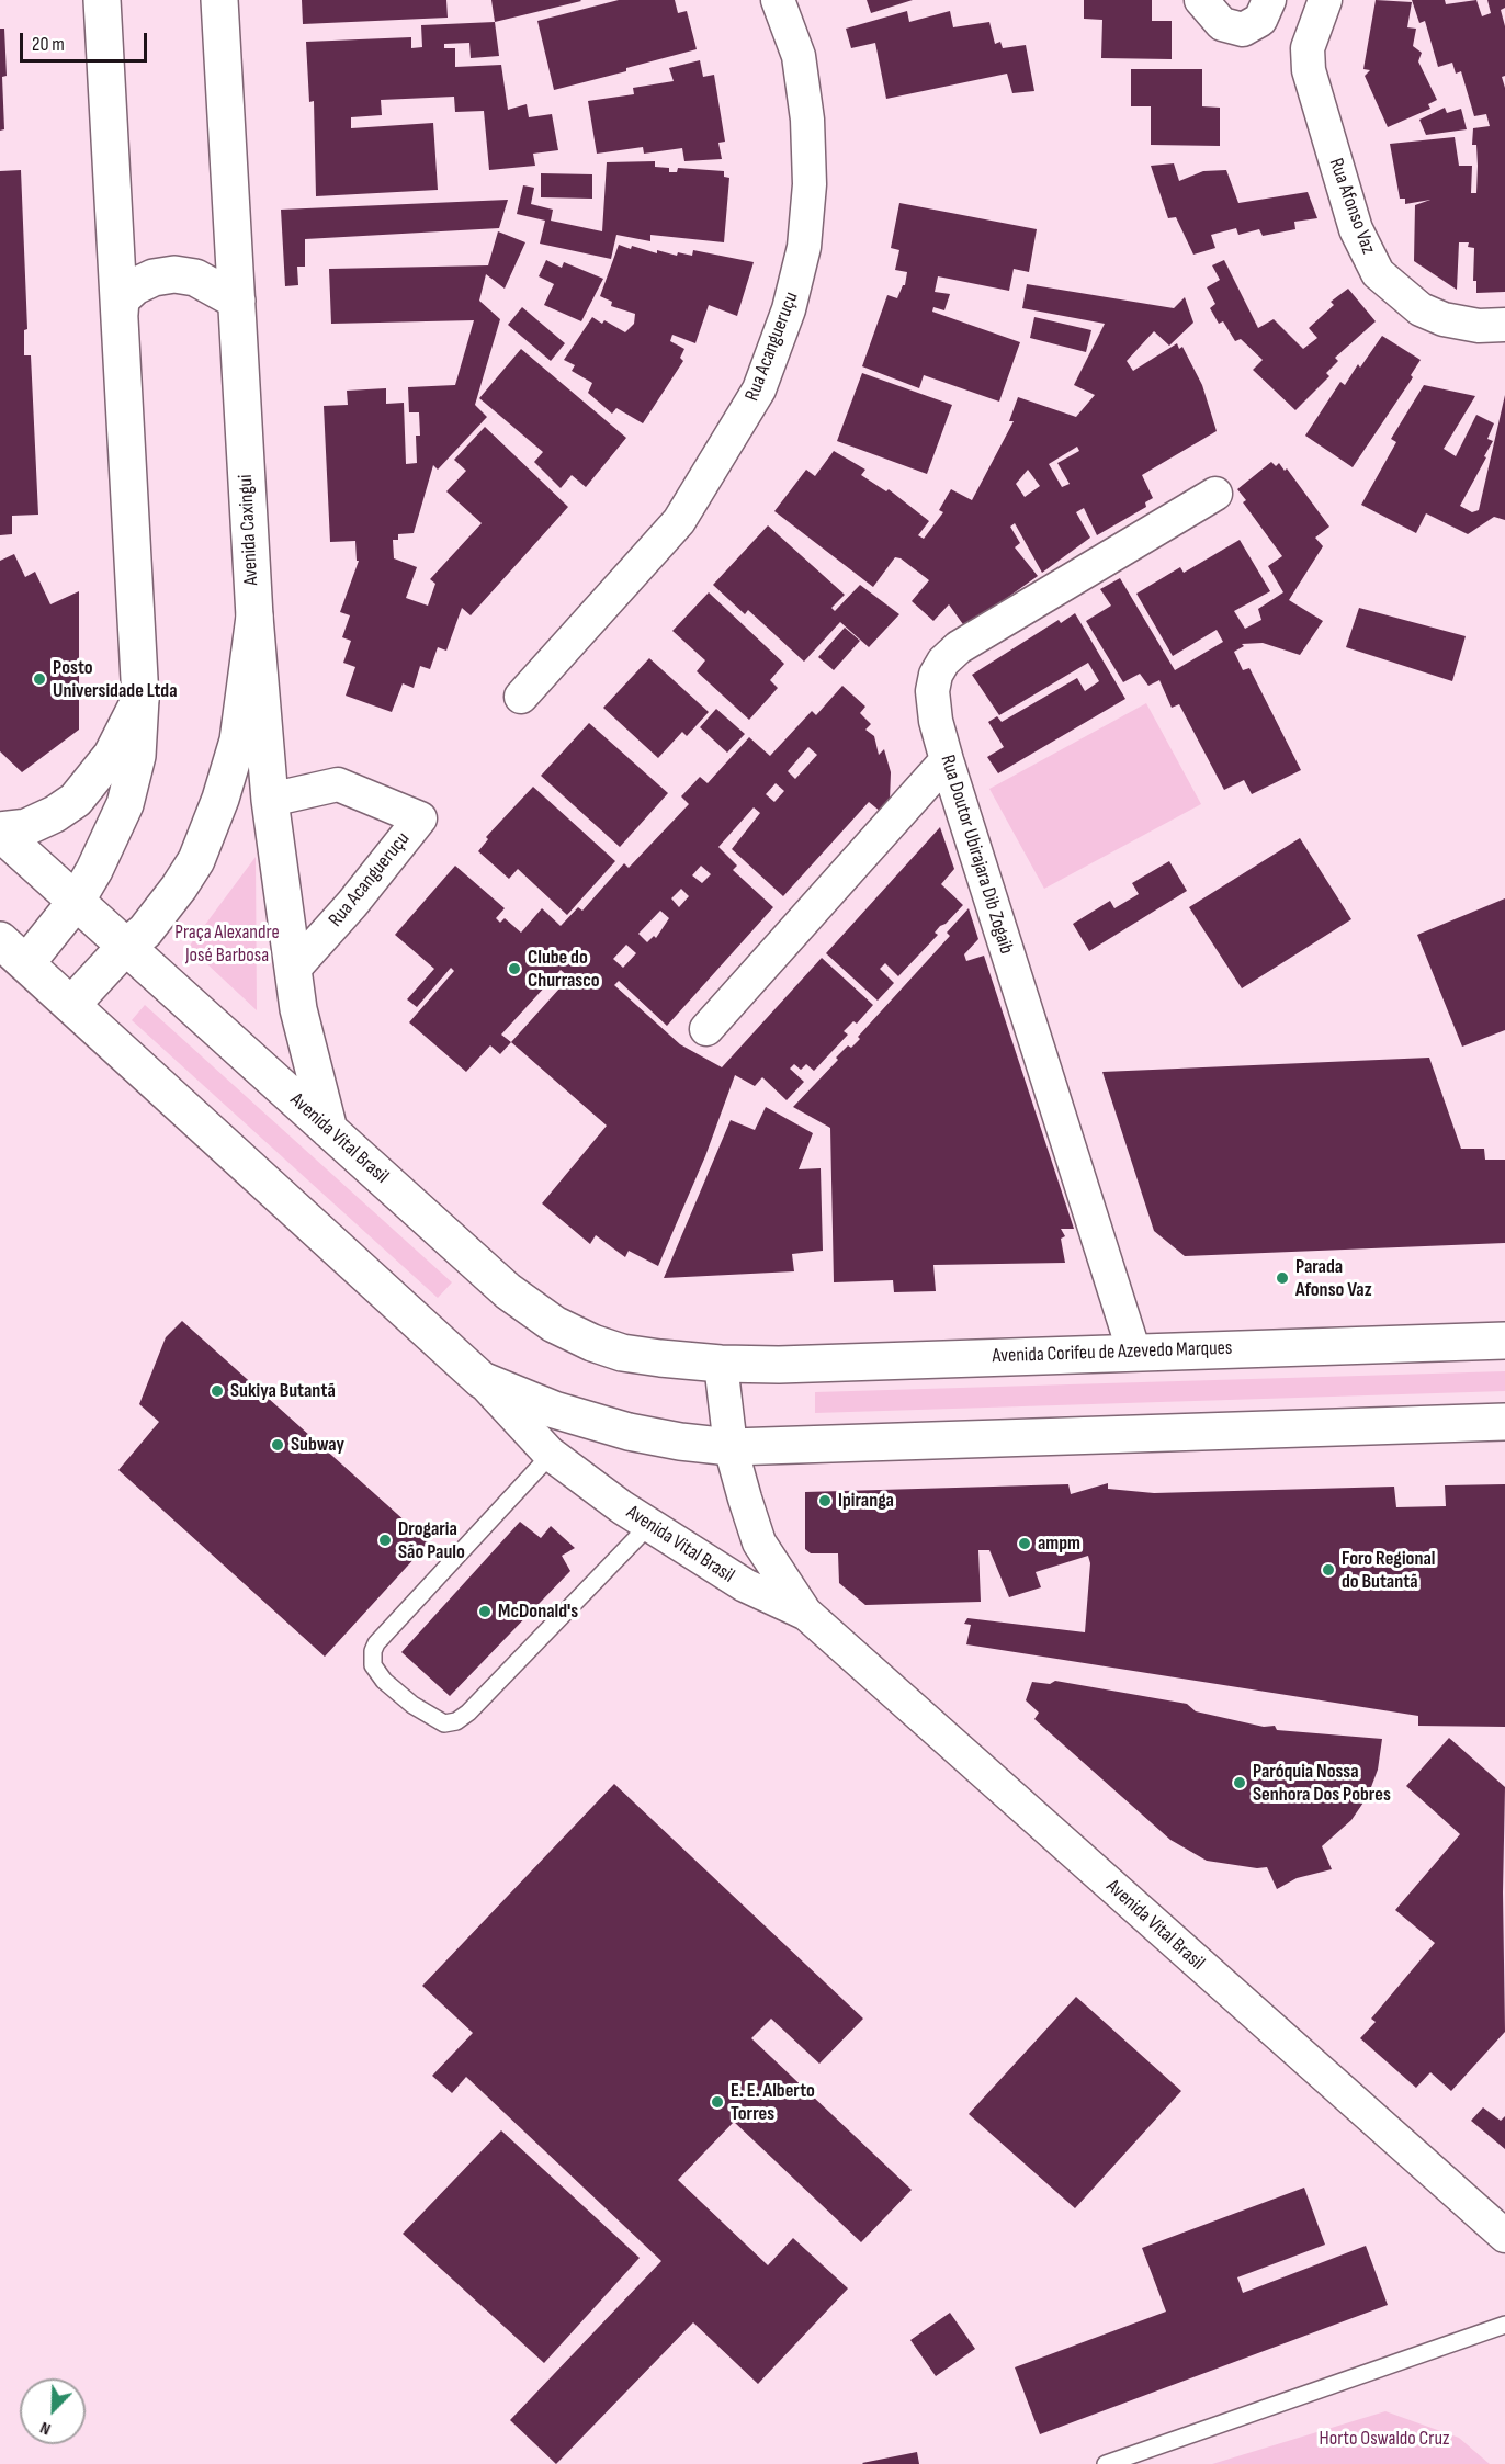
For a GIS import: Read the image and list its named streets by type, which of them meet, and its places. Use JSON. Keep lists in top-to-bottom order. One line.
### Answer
{"streets":{"main road":["Avenida Caxingui","Avenida Vital Brasil","Avenida Corifeu de Azevedo Marques"],"street":["Rua Afonso Vaz","Rua Acangueruçu","Rua Doutor Ubirajara Dib Zogaib"]},"crossings":[["Avenida Caxingui","Avenida Vital Brasil"],["Rua Doutor Ubirajara Dib Zogaib","Avenida Corifeu de Azevedo Marques"],["Avenida Vital Brasil","Avenida Corifeu de Azevedo Marques"]],"parks":["Praça Alexandre José Barbosa","Horto Oswaldo Cruz"],"places":["Posto Universidade Ltda","Clube do Churrasco","Parada Afonso Vaz","Sukiya Butantã","Subway","Ipiranga","Drogaria São Paulo","ampm","Foro Regional do Butantã","McDonald's","Paróquia Nossa Senhora Dos Pobres","E. E. Alberto Torres"],"scale_bar":"20 m","north":"bottom left"}
